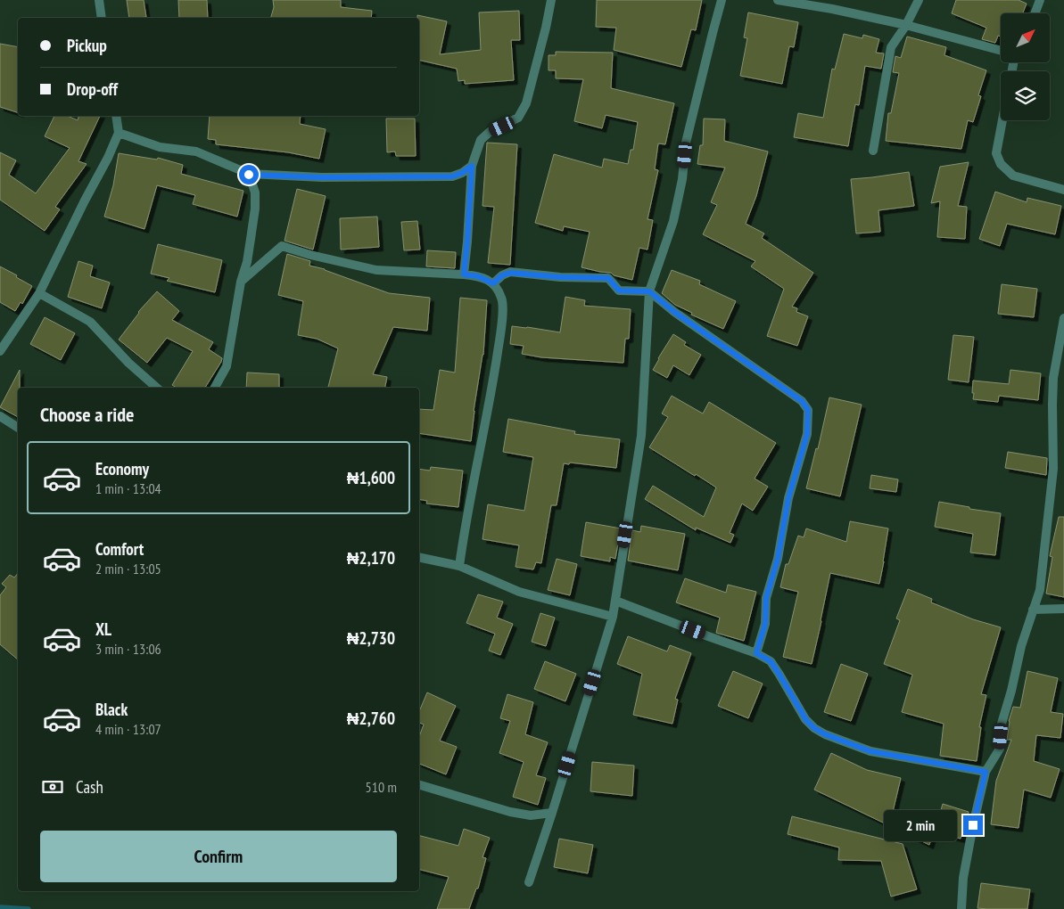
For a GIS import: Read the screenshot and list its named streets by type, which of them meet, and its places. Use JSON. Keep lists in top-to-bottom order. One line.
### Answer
{"north":"top right","page":{"banner":["Pickup","Drop-off"],"heading":"Choose a ride","list":[{"name":"Economy","note":"1 min · 13:04","value":"₦1,600"},{"name":"Comfort","note":"2 min · 13:05","value":"₦2,170"},{"name":"XL","note":"3 min · 13:06","value":"₦2,730"},{"name":"Black","note":"4 min · 13:07","value":"₦2,760"}],"pay":["Cash","510 m"],"bubble":"2 min","buttons":"Confirm"}}
